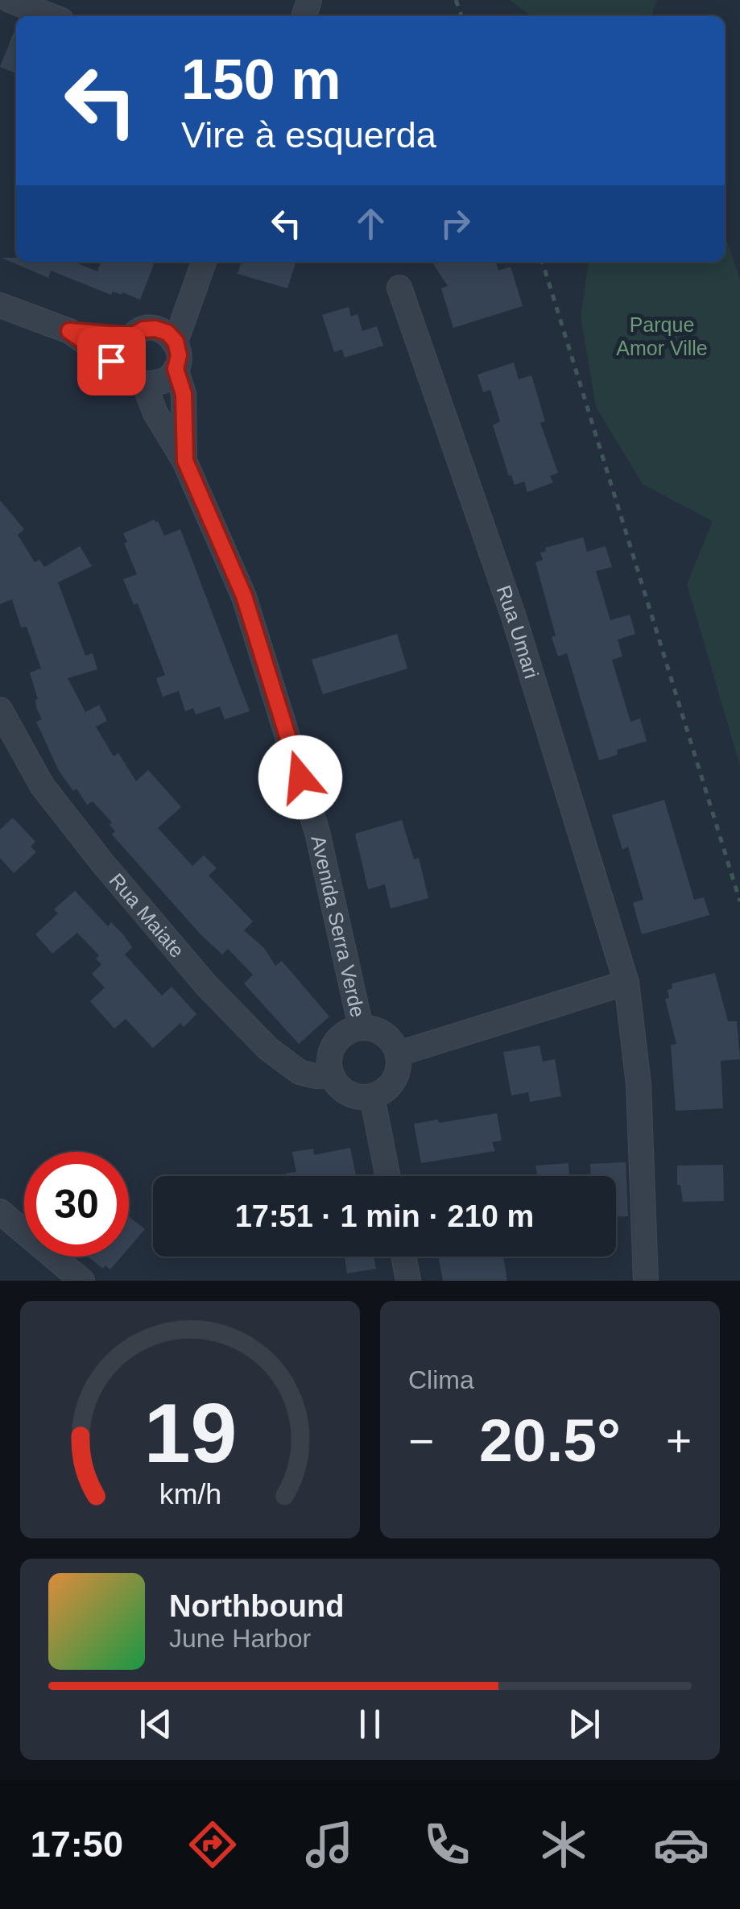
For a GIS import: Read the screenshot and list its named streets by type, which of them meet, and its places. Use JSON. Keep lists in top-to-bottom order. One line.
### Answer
{"streets":{"street":["Rua Umari","Rua Maiate","Avenida Serra Verde"]},"crossings":[["Rua Maiate","Avenida Serra Verde"]],"parks":["Parque Amor Ville"],"page":{"turn":["150 m","Vire à esquerda"],"limit":"30","trip":"17:51 · 1 min · 210 m","tile":"Clima","heat":["−","20.5°","+"],"song":["Northbound","June Harbor"],"tabs":"17:50","gauge":["19","km/h"]}}
